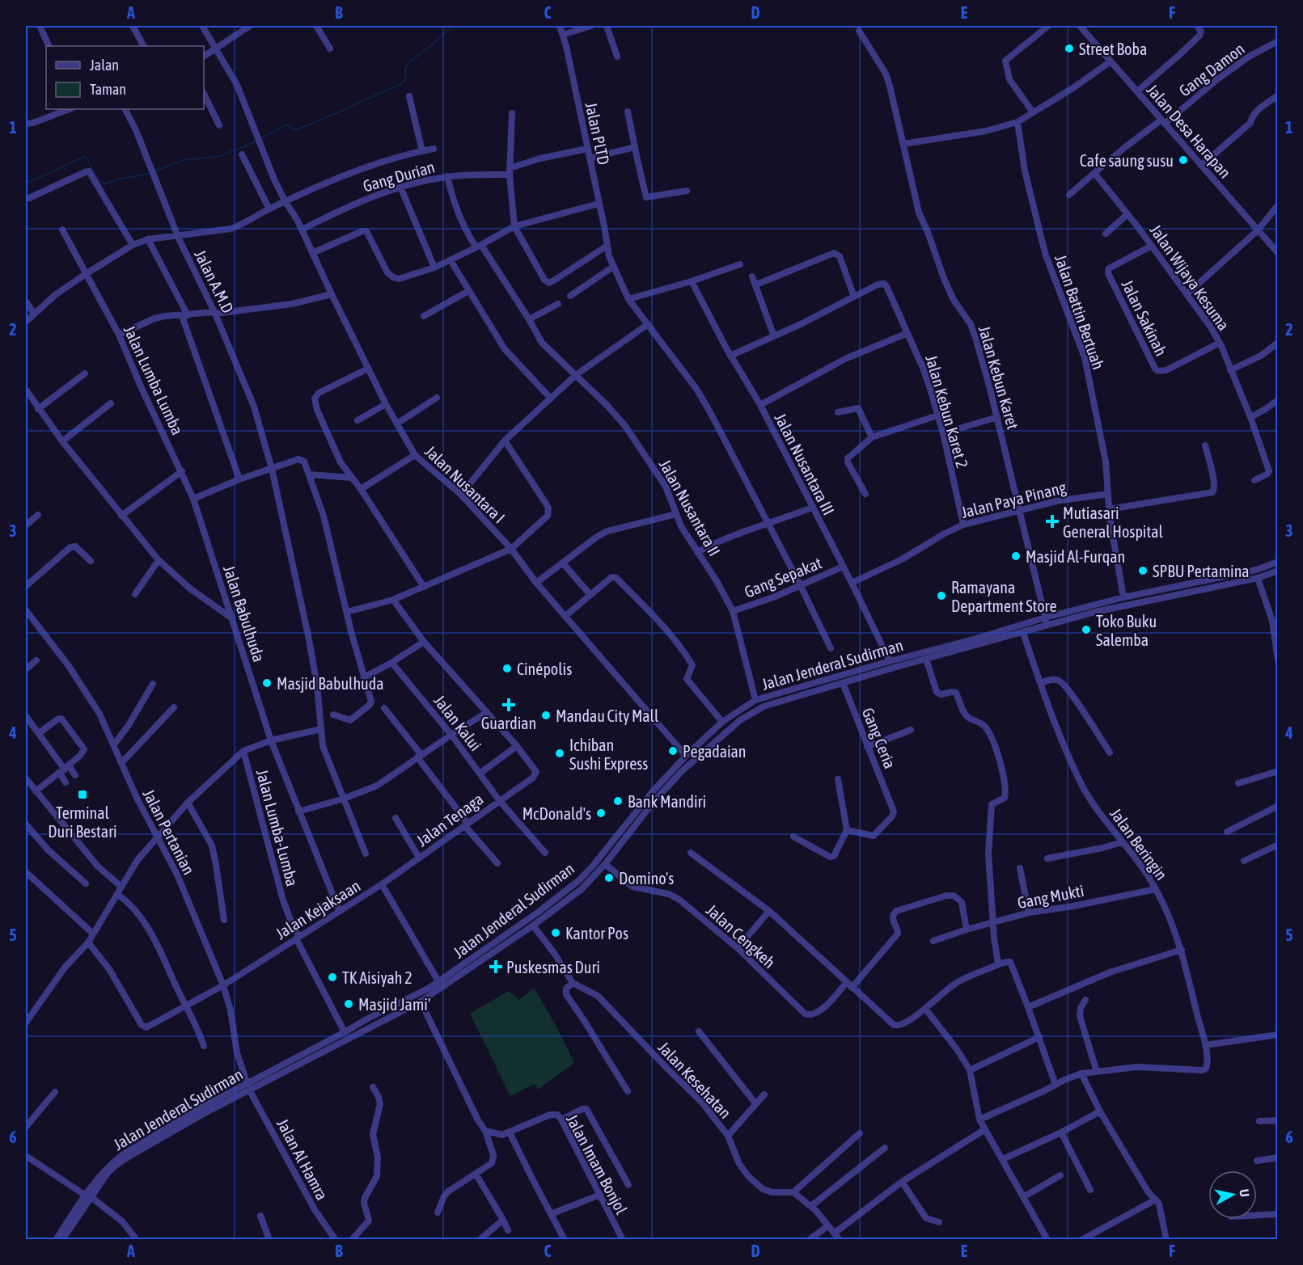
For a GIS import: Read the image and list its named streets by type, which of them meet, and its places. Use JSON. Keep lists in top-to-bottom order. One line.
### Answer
{"streets":{"street":["Gang Damon","Jalan Desa Harapan","Jalan PLTD","Gang Durian","Jalan Wijaya Kesuma","Jalan A.M.D","Jalan Battin Bertuah","Jalan Sakinah","Jalan Kebun Karet","Jalan Lumba Lumba","Jalan Kebun Karet 2","Jalan Nusantara III","Jalan Nusantara I","Jalan Paya Pinang","Jalan Nusantara II","Gang Sepakat","Jalan Babulhuda","Jalan Jenderal Sudirman","Jalan Kalui","Gang Ceria","Jalan Tenaga","Jalan Lumba-Lumba","Jalan Pertanian","Jalan Beringin","Gang Mukti","Jalan Kejaksaan","Jalan Cengkeh","Jalan Kesehatan","Jalan Al Hamra","Jalan Imam Bonjol"]},"crossings":[["Gang Damon","Jalan Desa Harapan"],["Jalan PLTD","Gang Durian"],["Jalan PLTD","Gang Sepakat"],["Gang Durian","Jalan Nusantara I"],["Gang Durian","Jalan Nusantara II"],["Jalan Wijaya Kesuma","Jalan Sakinah"],["Jalan Battin Bertuah","Jalan Paya Pinang"],["Jalan Battin Bertuah","Jalan Jenderal Sudirman"],["Jalan Kebun Karet","Jalan Paya Pinang"],["Jalan Kebun Karet","Jalan Jenderal Sudirman"],["Jalan Lumba Lumba","Jalan Babulhuda"],["Jalan Kebun Karet 2","Jalan Paya Pinang"],["Jalan Nusantara III","Jalan Paya Pinang"],["Jalan Nusantara III","Gang Sepakat"],["Jalan Nusantara III","Jalan Jenderal Sudirman"],["Jalan Nusantara I","Jalan Jenderal Sudirman"],["Jalan Nusantara II","Gang Sepakat"],["Jalan Nusantara II","Jalan Jenderal Sudirman"],["Jalan Jenderal Sudirman","Gang Ceria"],["Jalan Jenderal Sudirman","Jalan Lumba-Lumba"],["Jalan Jenderal Sudirman","Jalan Pertanian"],["Jalan Jenderal Sudirman","Jalan Beringin"],["Jalan Jenderal Sudirman","Jalan Kejaksaan"],["Jalan Jenderal Sudirman","Jalan Cengkeh"],["Jalan Jenderal Sudirman","Jalan Al Hamra"],["Jalan Kalui","Jalan Tenaga"],["Jalan Tenaga","Jalan Kejaksaan"],["Jalan Lumba-Lumba","Jalan Kejaksaan"],["Jalan Pertanian","Jalan Kejaksaan"],["Jalan Pertanian","Jalan Al Hamra"],["Jalan Beringin","Gang Mukti"]],"places":{"other":["Street Boba","Cafe saung susu","Masjid Al-Furqan","SPBU Pertamina","Ramayana Department Store","Toko Buku Salemba","Cinépolis","Masjid Babulhuda","Mandau City Mall","Pegadaian","Ichiban Sushi Express","Bank Mandiri","McDonald's","Domino's","Kantor Pos","TK Aisiyah 2","Masjid Jami'"],"health":["Mutiasari General Hospital","Guardian","Puskesmas Duri"],"transit":["Terminal Duri Bestari"]},"legend":["Jalan","Taman"],"north":"right","grid":{"columns":["A","B","C","D","E","F"],"rows":["1","2","3","4","5","6"]}}
